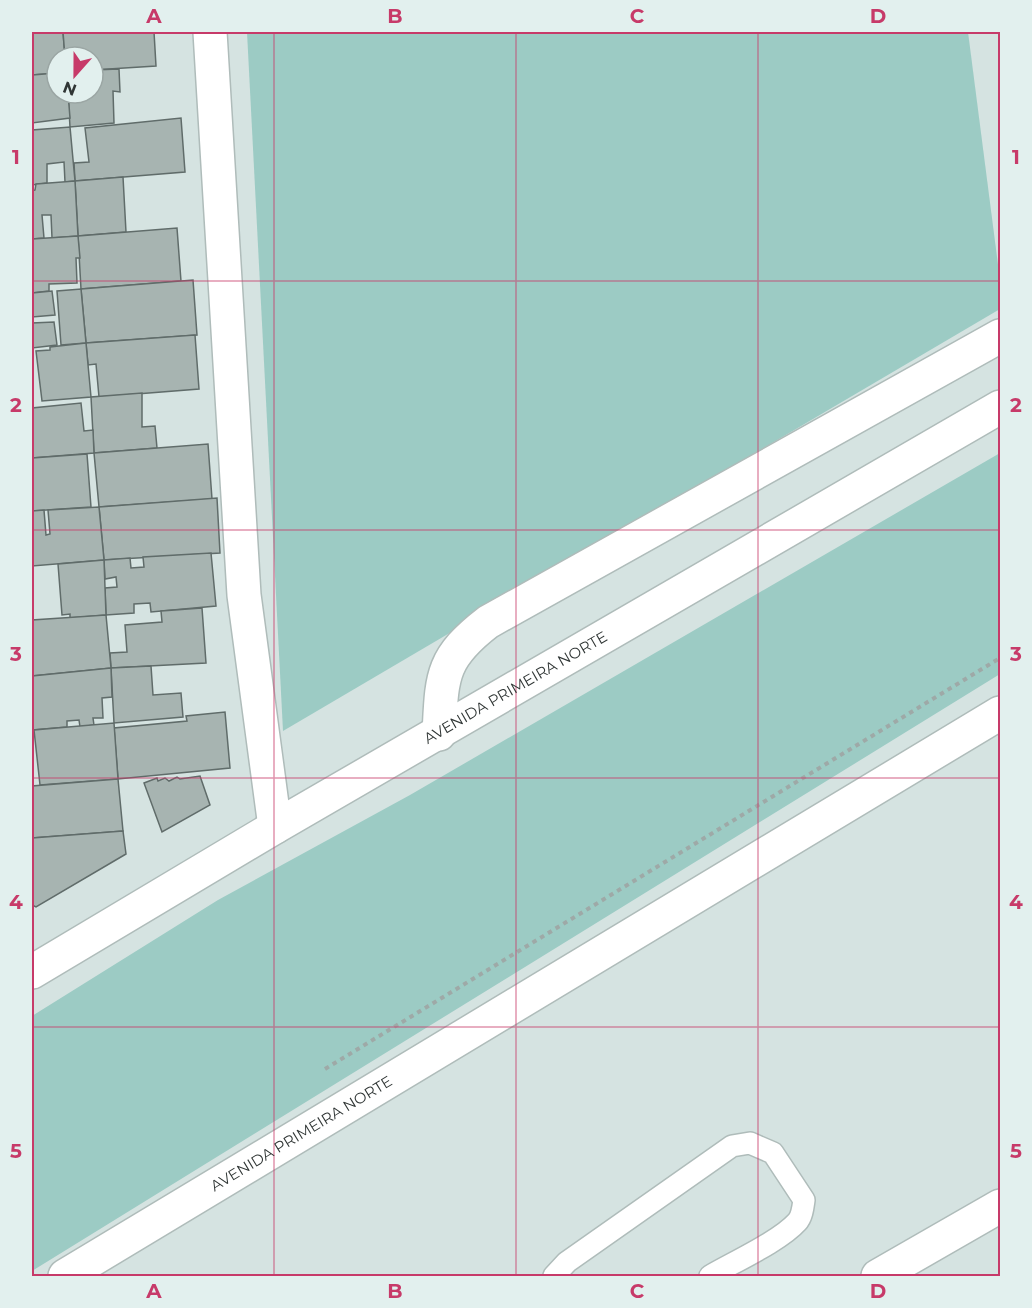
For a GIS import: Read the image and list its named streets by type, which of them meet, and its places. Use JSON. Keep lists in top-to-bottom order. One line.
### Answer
{"streets":{"main road":["AVENIDA PRIMEIRA NORTE"]},"north":"bottom","grid":{"columns":["A","B","C","D"],"rows":["1","2","3","4","5"]}}
